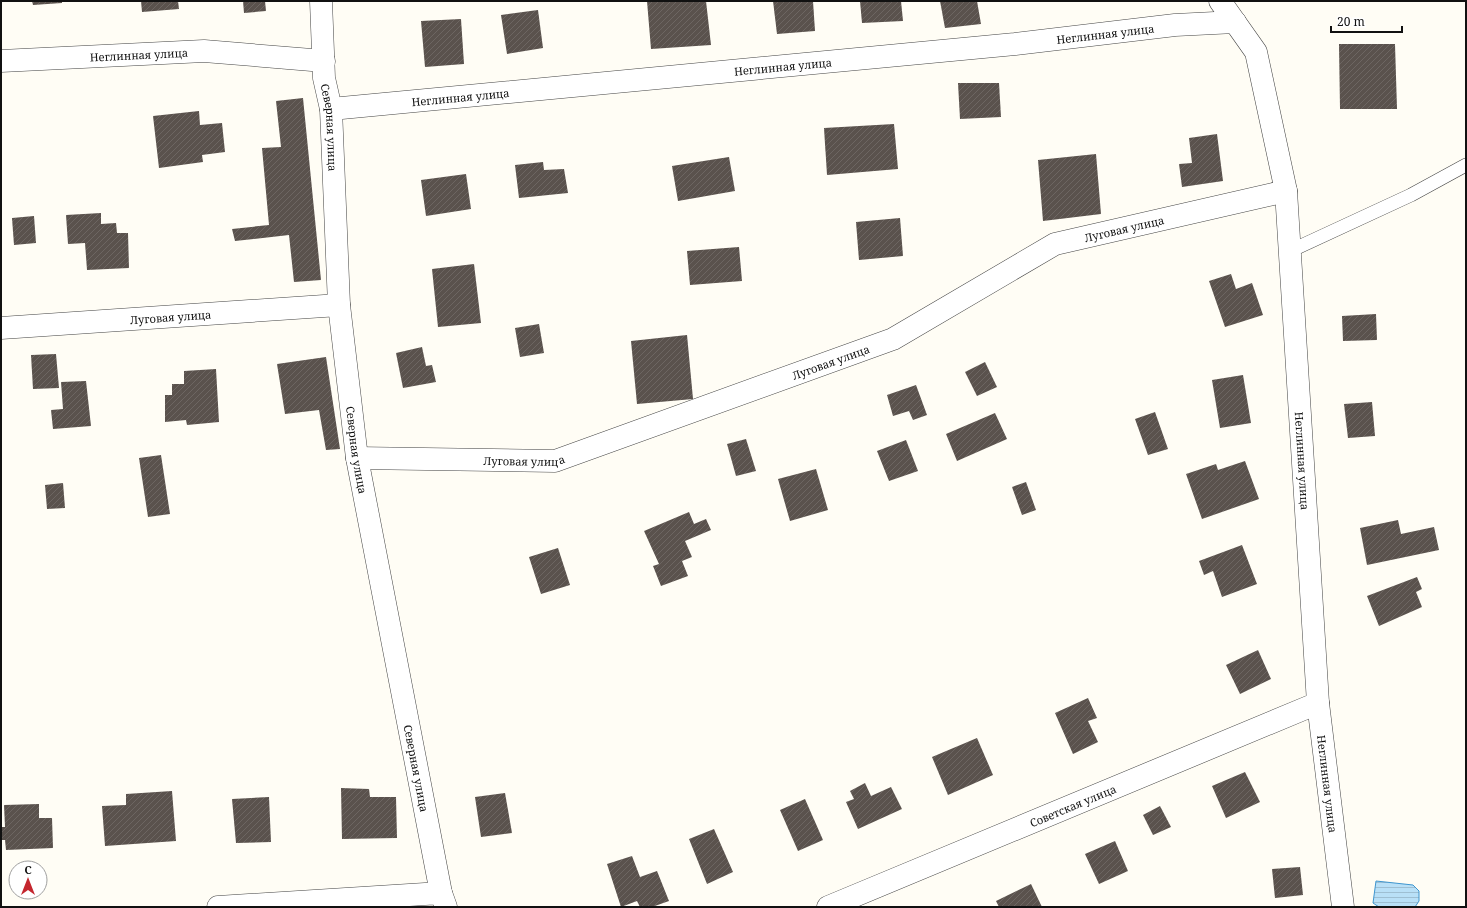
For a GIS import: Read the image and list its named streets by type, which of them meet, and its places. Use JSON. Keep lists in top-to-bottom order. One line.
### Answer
{"streets":{"street":["Неглинная улица","Северная улица","Луговая улица","Советская улица"]},"crossings":[["Неглинная улица","Северная улица"],["Неглинная улица","Луговая улица"],["Неглинная улица","Советская улица"],["Северная улица","Луговая улица"]],"scale_bar":"20 m","north":"top"}
